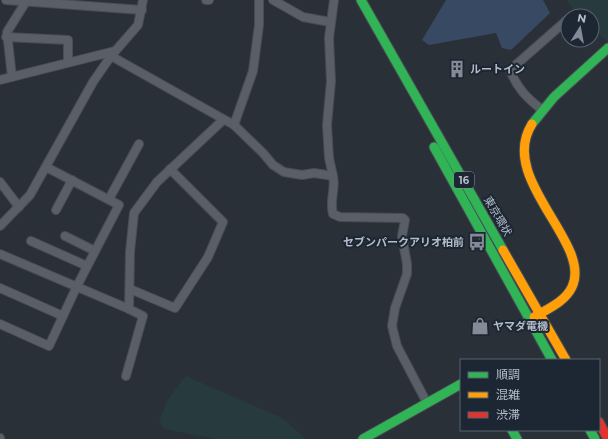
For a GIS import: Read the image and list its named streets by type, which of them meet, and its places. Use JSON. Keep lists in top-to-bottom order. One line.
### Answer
{"streets":{"main road":["16","東京環状"]},"places":{"building":["ルートイン"],"bus stop":["セブンパークアリオ柏前"],"shop":["ヤマダ電機"]},"legend":["順調","混雑","渋滞"],"north":"top"}
